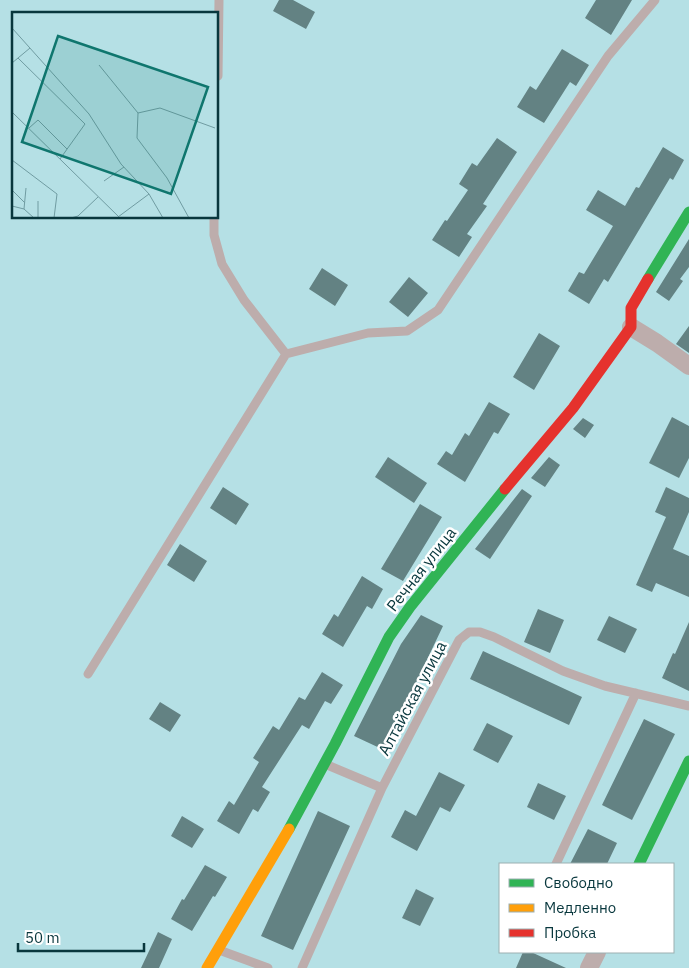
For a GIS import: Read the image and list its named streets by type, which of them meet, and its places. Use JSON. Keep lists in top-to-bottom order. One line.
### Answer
{"streets":{"street":["Речная улица"],"lane":["Алтайская улица"]},"legend":["Свободно","Медленно","Пробка"],"scale_bar":"50 m"}
